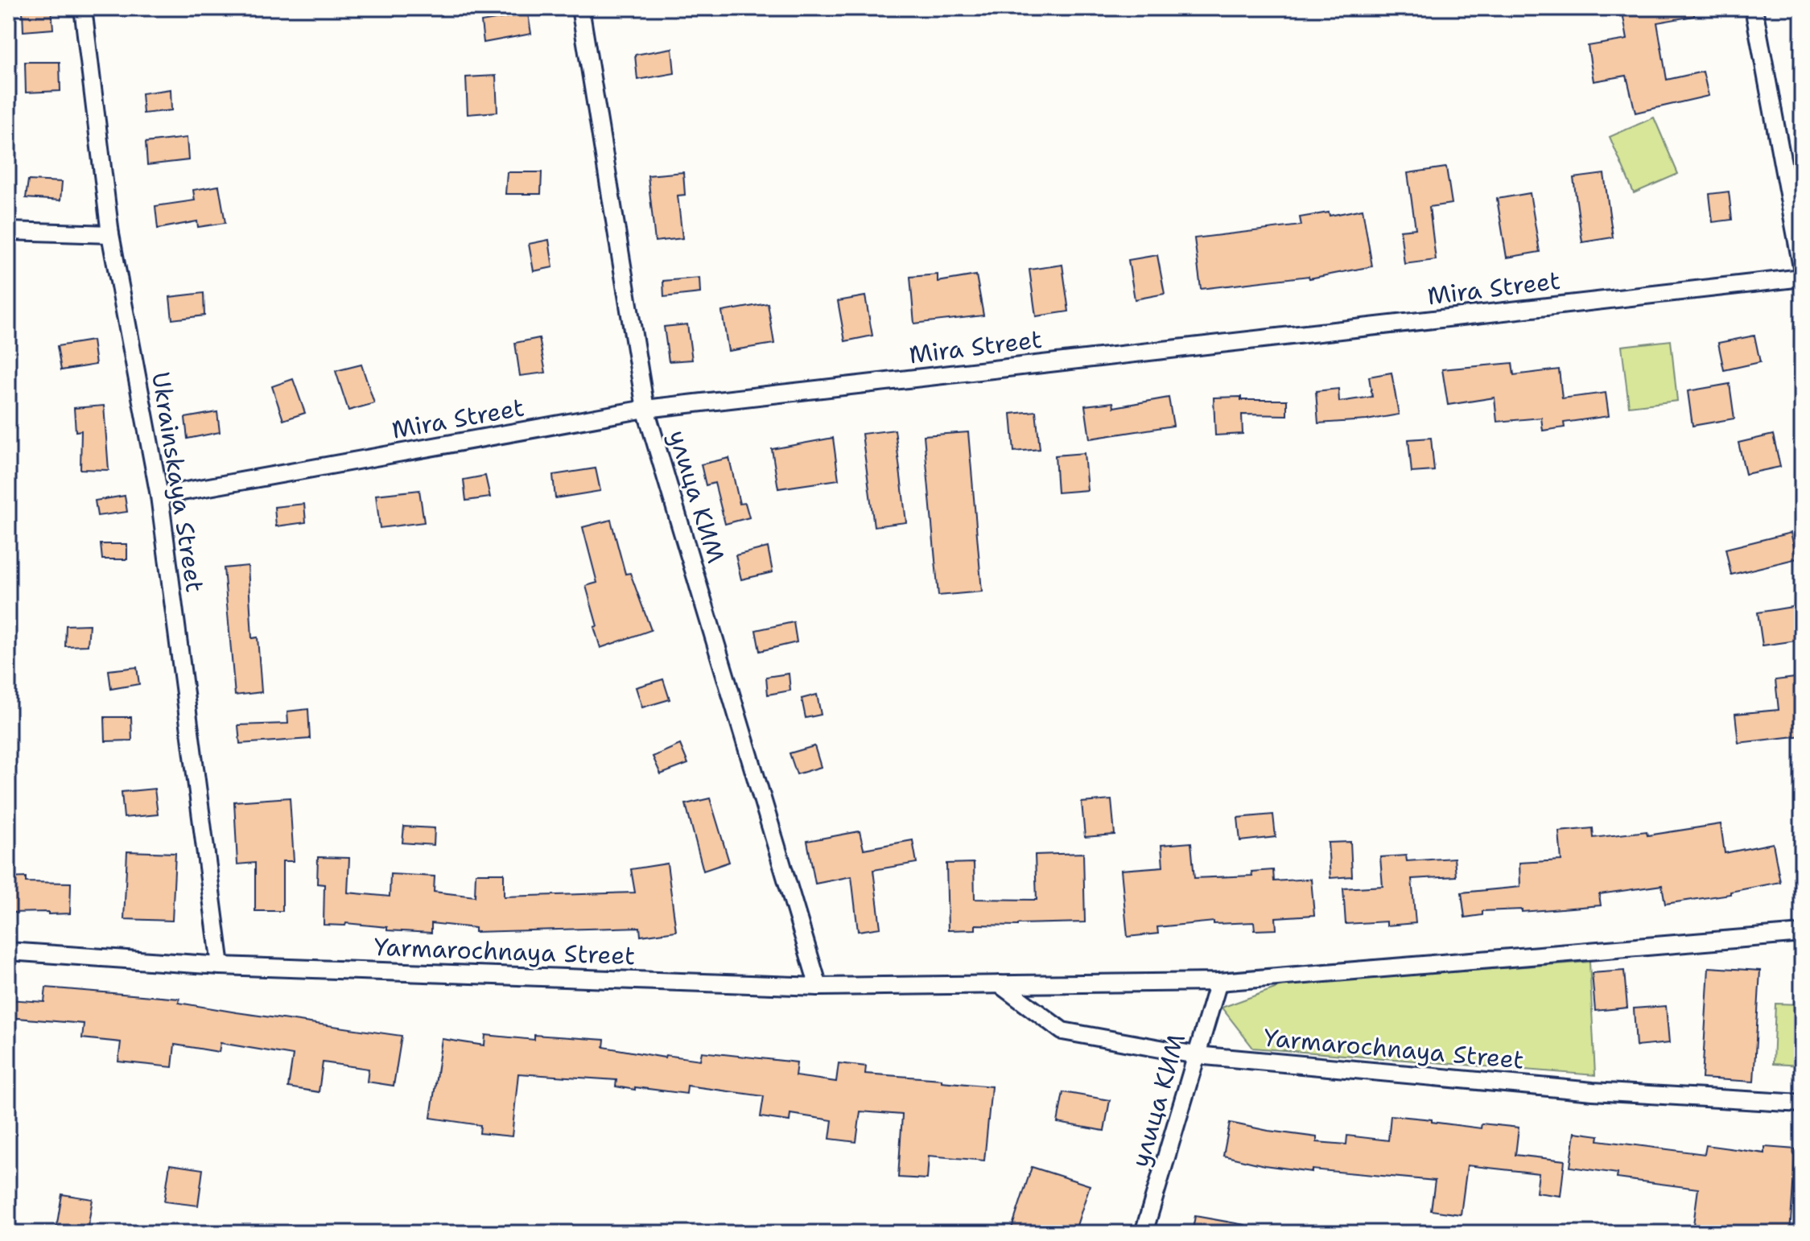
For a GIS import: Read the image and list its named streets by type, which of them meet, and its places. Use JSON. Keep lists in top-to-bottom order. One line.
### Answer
{"streets":{"street":["Mira Street","Ukrainskaya Street","улица КИМ","Yarmarochnaya Street"]},"crossings":[["Mira Street","Ukrainskaya Street"],["Mira Street","улица КИМ"],["Ukrainskaya Street","Yarmarochnaya Street"],["улица КИМ","Yarmarochnaya Street"]]}
